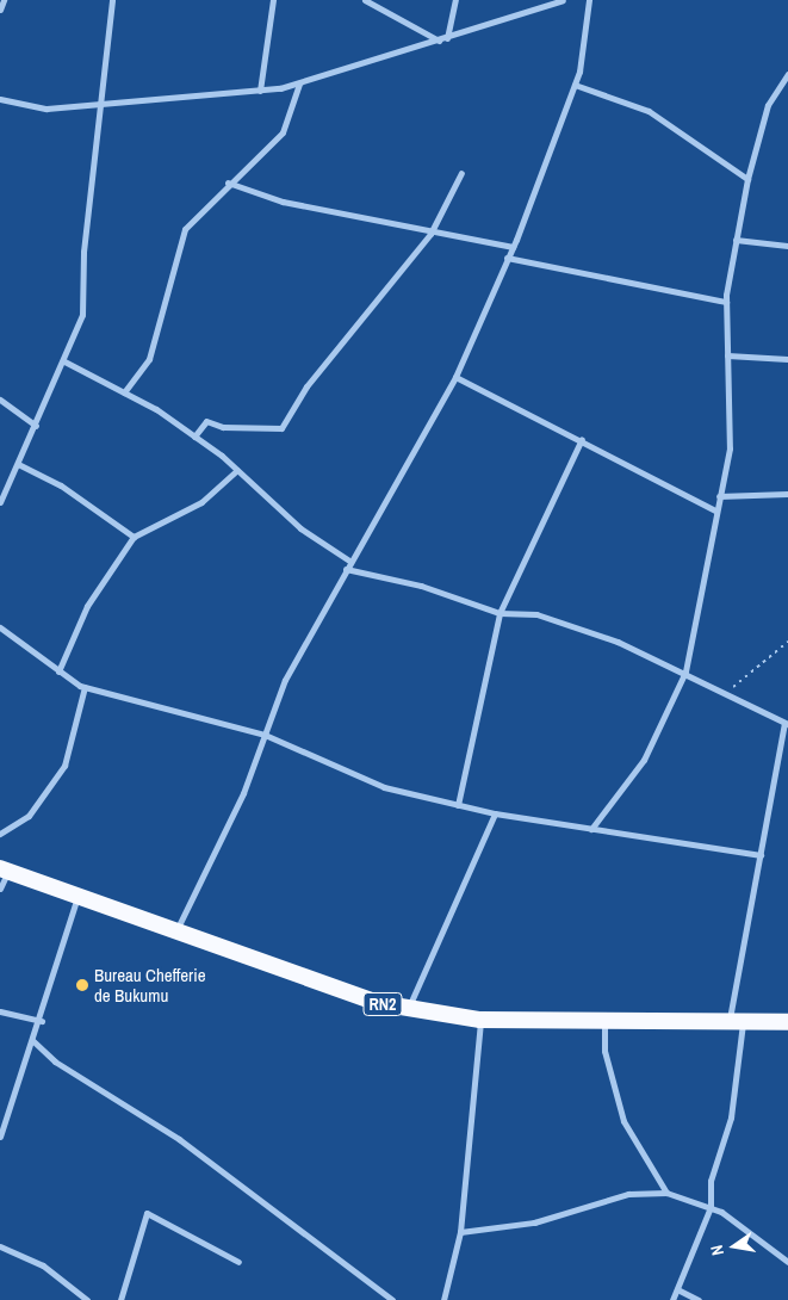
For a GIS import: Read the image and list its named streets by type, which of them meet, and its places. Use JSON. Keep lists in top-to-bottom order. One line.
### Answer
{"streets":{"highway":["RN2"]},"places":["Bureau Chefferie de Bukumu"],"north":"left"}
